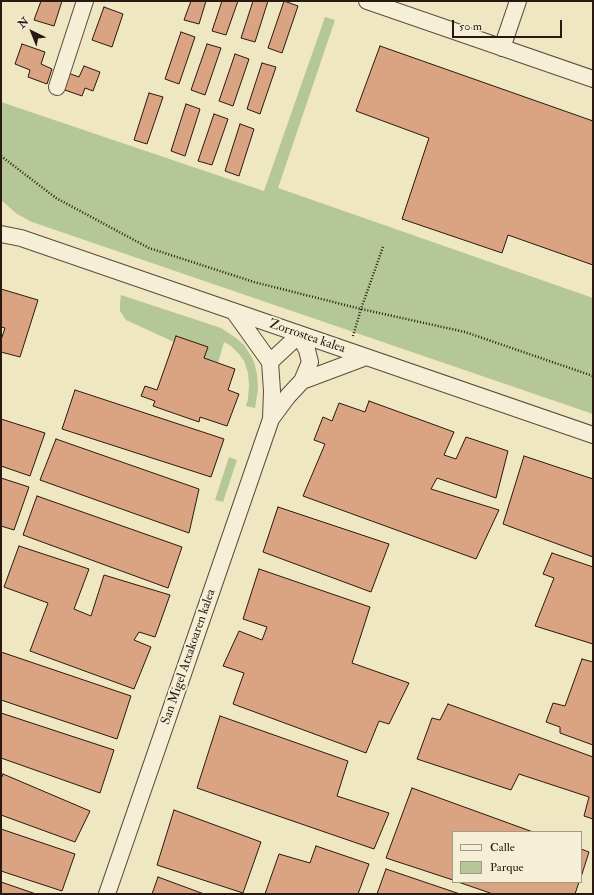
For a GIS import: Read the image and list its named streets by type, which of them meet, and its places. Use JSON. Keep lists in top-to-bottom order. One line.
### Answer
{"streets":{"street":["Zorrostea kalea","San Migel Atxakoaren kalea"]},"crossings":[["Zorrostea kalea","San Migel Atxakoaren kalea"]],"legend":["Calle","Parque"],"scale_bar":"50 m","north":"top left"}
